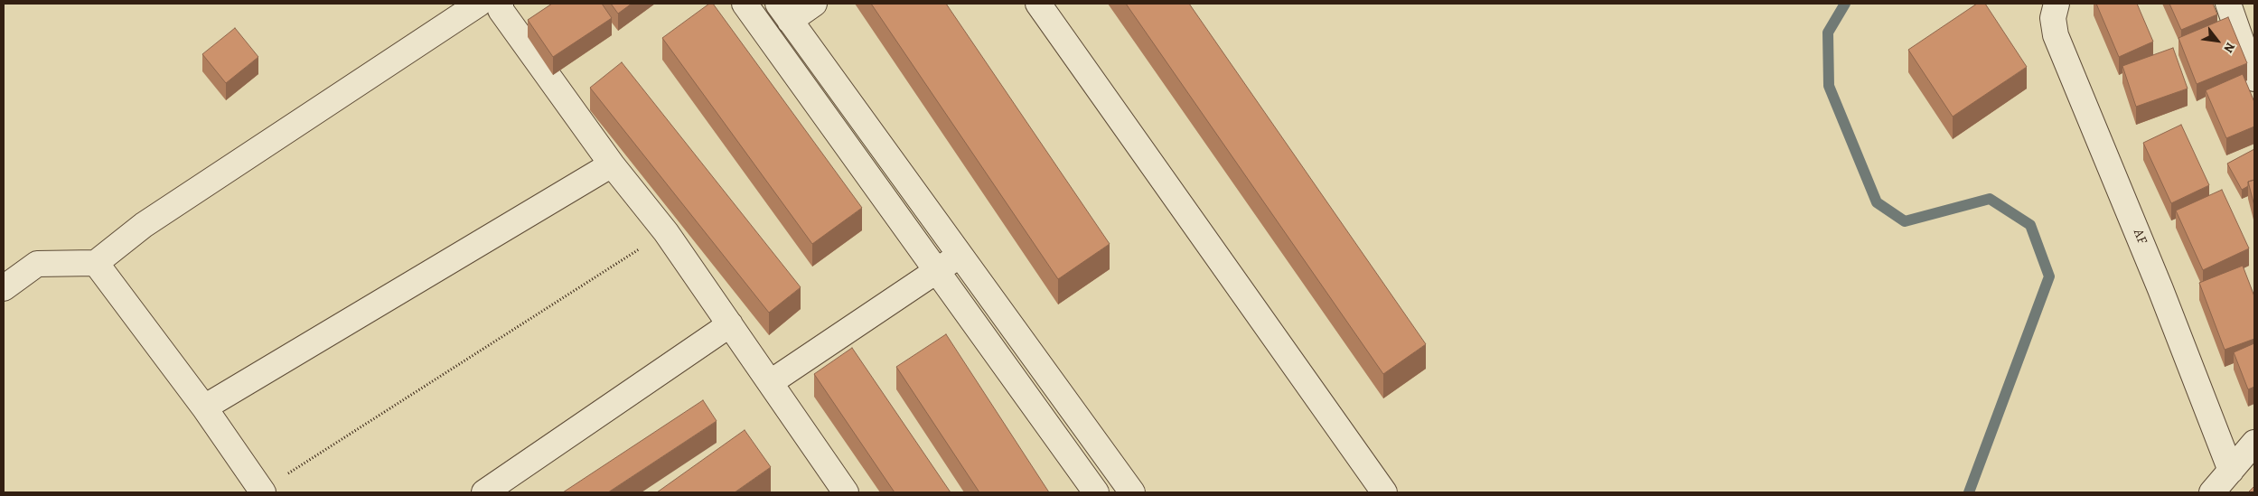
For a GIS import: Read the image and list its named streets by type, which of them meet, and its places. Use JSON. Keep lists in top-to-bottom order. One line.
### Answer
{"streets":{"street":["AF"]},"north":"bottom right"}
